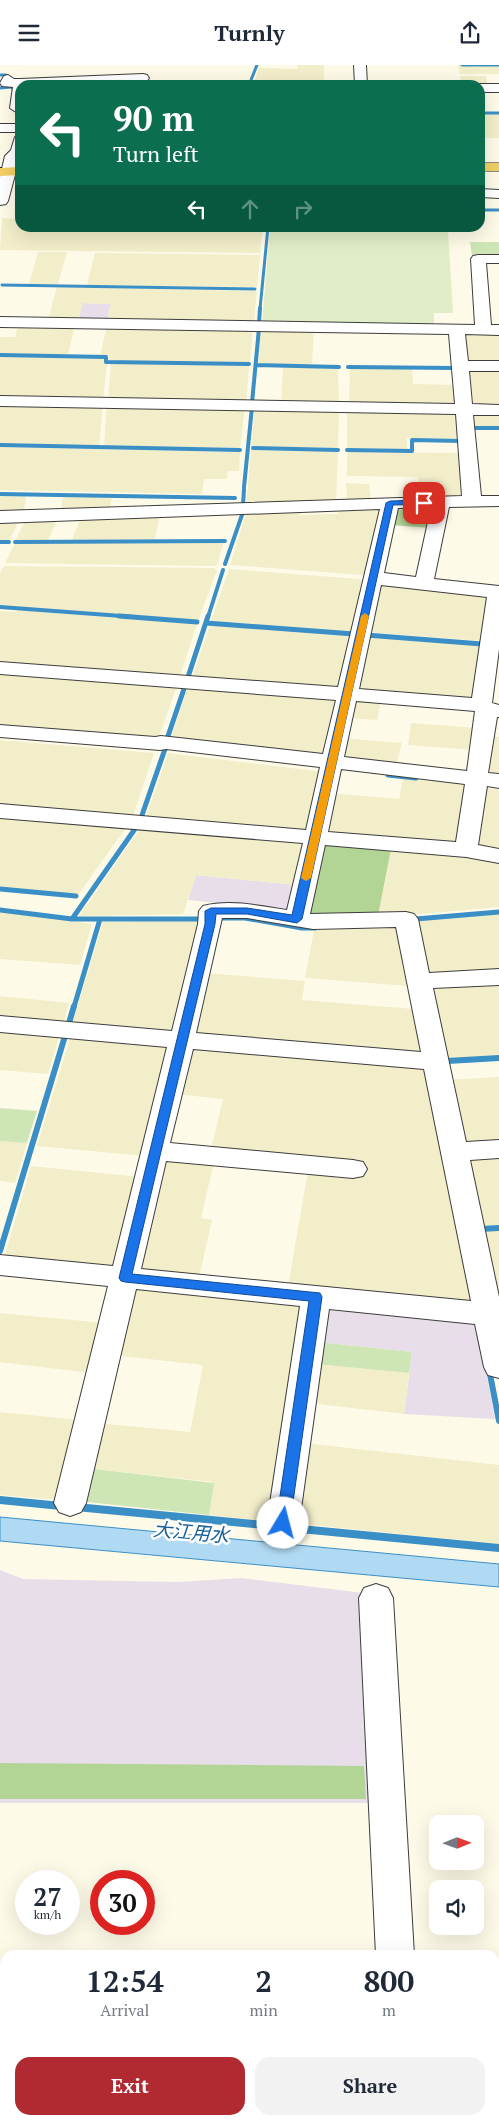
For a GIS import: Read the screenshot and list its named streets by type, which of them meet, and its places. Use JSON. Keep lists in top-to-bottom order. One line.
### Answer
{"water":["大江用水"],"north":"right","page":{"header":"Turnly","turn":["90 m","Turn left"],"speed":"27 km/h","limit":"30","eta":["12:54","Arrival","2","min","800","m"],"buttons":["Exit","Share"]}}
